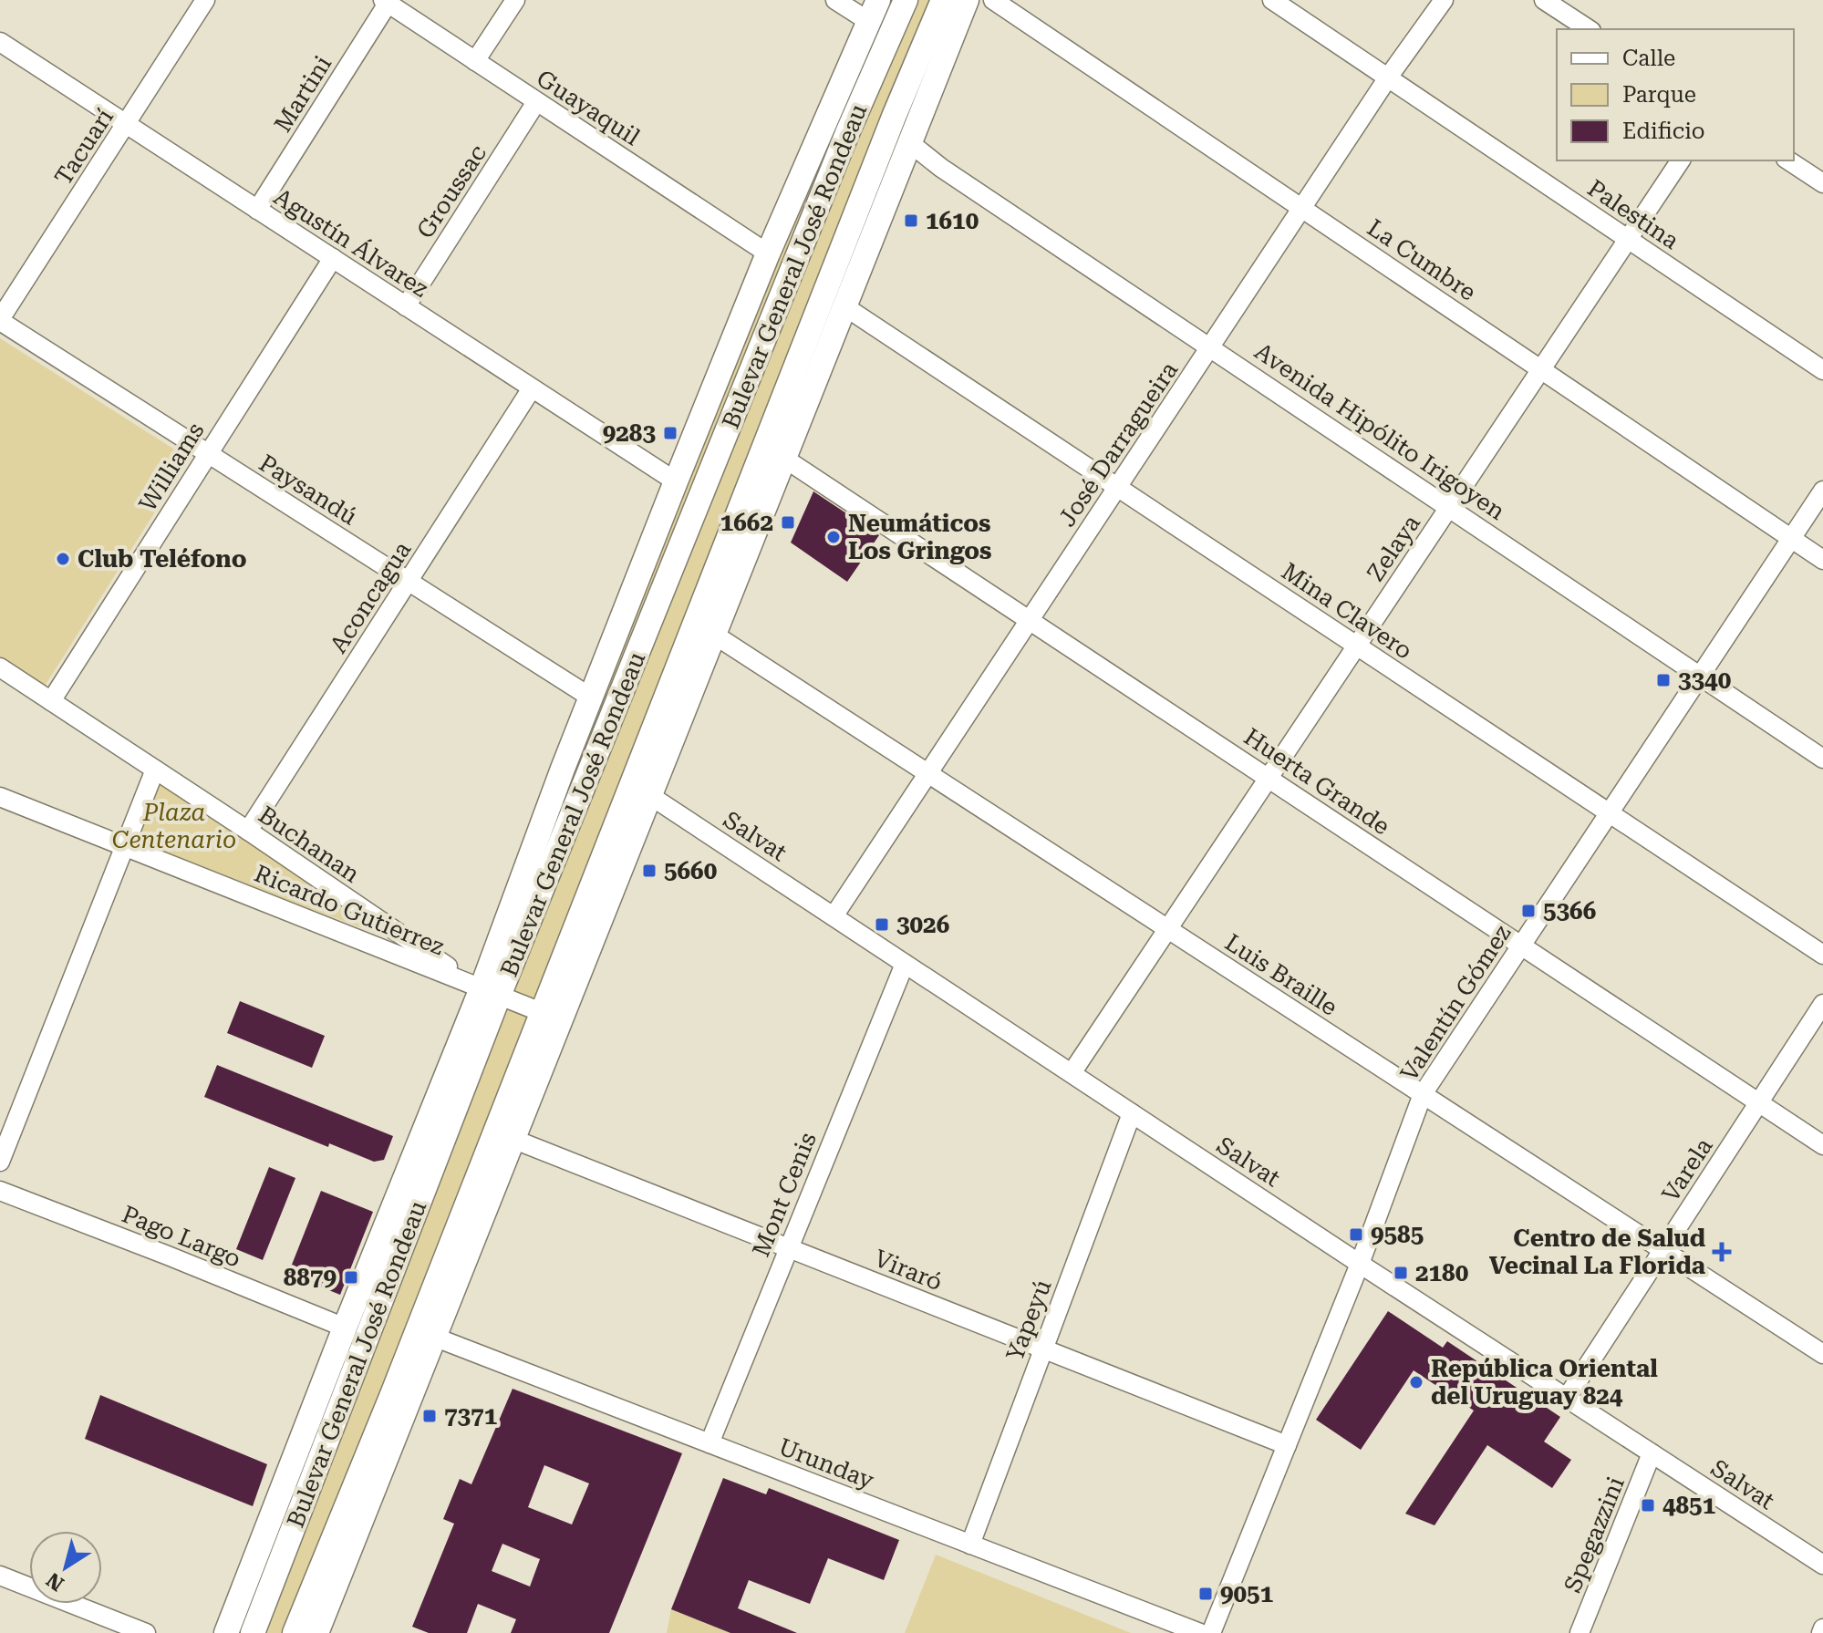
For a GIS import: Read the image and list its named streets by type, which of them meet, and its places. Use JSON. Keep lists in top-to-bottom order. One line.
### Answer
{"streets":{"main road":["Bulevar General José Rondeau"],"street":["Martini","Guayaquil","Tacuarí","Groussac","Palestina","Agustín Álvarez","La Cumbre","Avenida Hipólito Irigoyen","José Darragueira","Williams","Paysandú","Zelaya","Aconcagua","Mina Clavero","Huerta Grande","Salvat","Buchanan","Ricardo Gutierrez","Luis Braille","Valentín Gómez","Varela","Mont Cenis","Pago Largo","Viraró","Yapeyú","Urunday","Spegazzini"]},"crossings":[["Martini","Guayaquil"],["Martini","Agustín Álvarez"],["Guayaquil","Groussac"],["Guayaquil","Bulevar General José Rondeau"],["Tacuarí","Agustín Álvarez"],["Tacuarí","Paysandú"],["Groussac","Agustín Álvarez"],["Palestina","José Darragueira"],["Palestina","Zelaya"],["Agustín Álvarez","Bulevar General José Rondeau"],["Agustín Álvarez","Williams"],["Agustín Álvarez","Aconcagua"],["La Cumbre","José Darragueira"],["La Cumbre","Zelaya"],["La Cumbre","Valentín Gómez"],["Bulevar General José Rondeau","Avenida Hipólito Irigoyen"],["Bulevar General José Rondeau","Paysandú"],["Bulevar General José Rondeau","Mina Clavero"],["Bulevar General José Rondeau","Huerta Grande"],["Bulevar General José Rondeau","Salvat"],["Bulevar General José Rondeau","Ricardo Gutierrez"],["Bulevar General José Rondeau","Luis Braille"],["Bulevar General José Rondeau","Pago Largo"],["Bulevar General José Rondeau","Viraró"],["Bulevar General José Rondeau","Urunday"],["Avenida Hipólito Irigoyen","José Darragueira"],["Avenida Hipólito Irigoyen","Zelaya"],["Avenida Hipólito Irigoyen","Valentín Gómez"],["José Darragueira","Mina Clavero"],["José Darragueira","Huerta Grande"],["José Darragueira","Salvat"],["José Darragueira","Luis Braille"],["Williams","Paysandú"],["Williams","Buchanan"],["Paysandú","Aconcagua"],["Zelaya","Mina Clavero"],["Zelaya","Huerta Grande"],["Zelaya","Salvat"],["Zelaya","Luis Braille"],["Aconcagua","Buchanan"],["Mina Clavero","Valentín Gómez"],["Huerta Grande","Valentín Gómez"],["Huerta Grande","Varela"],["Salvat","Valentín Gómez"],["Salvat","Varela"],["Salvat","Mont Cenis"],["Salvat","Yapeyú"],["Salvat","Spegazzini"],["Buchanan","Ricardo Gutierrez"],["Luis Braille","Valentín Gómez"],["Luis Braille","Varela"],["Valentín Gómez","Viraró"],["Mont Cenis","Viraró"],["Mont Cenis","Urunday"],["Viraró","Yapeyú"],["Yapeyú","Urunday"]],"parks":["Plaza Centenario"],"places":{"transit":["1610","9283","1662","3340","5660","5366","3026","9585","2180","8879","7371","4851","9051"],"other":["Neumáticos Los Gringos","Club Teléfono","República Oriental del Uruguay 824"],"health":["Centro de Salud Vecinal La Florida"]},"legend":["Calle","Parque","Edificio"],"north":"bottom left"}
